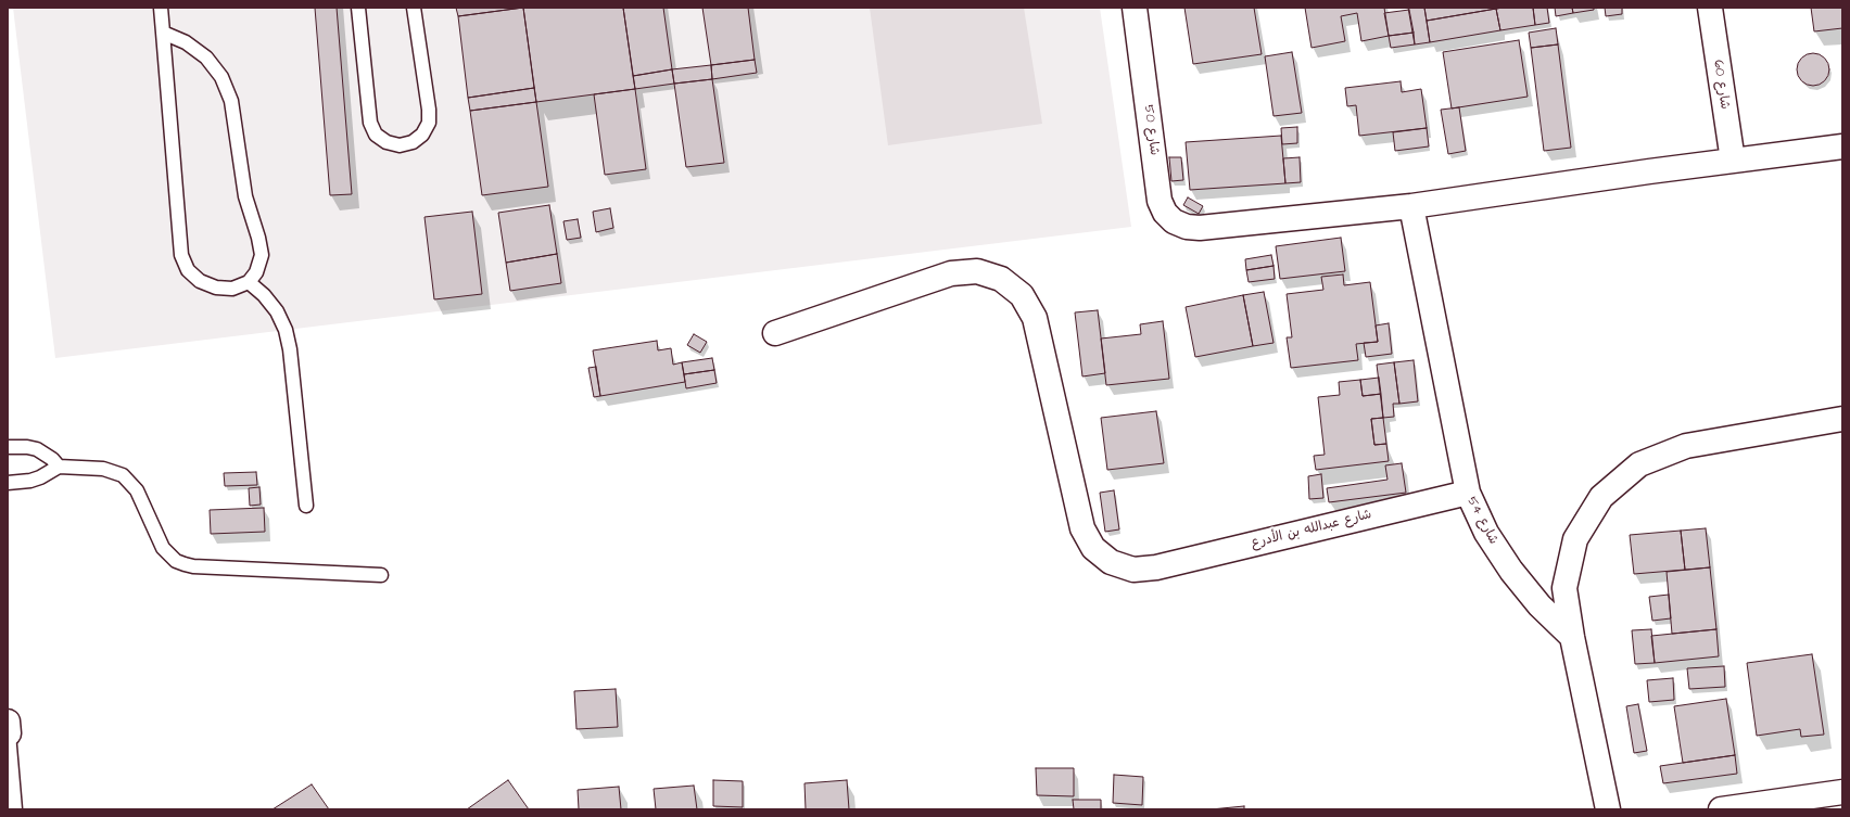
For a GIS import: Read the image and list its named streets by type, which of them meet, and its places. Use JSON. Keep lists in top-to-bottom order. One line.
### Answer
{"streets":{"street":["شارع 60","شارع 50","شارع 54","شارع عبدالله بن الأدرع"]},"crossings":[["شارع 60","شارع 50"],["شارع 50","شارع 54"],["شارع 54","شارع عبدالله بن الأدرع"]]}
